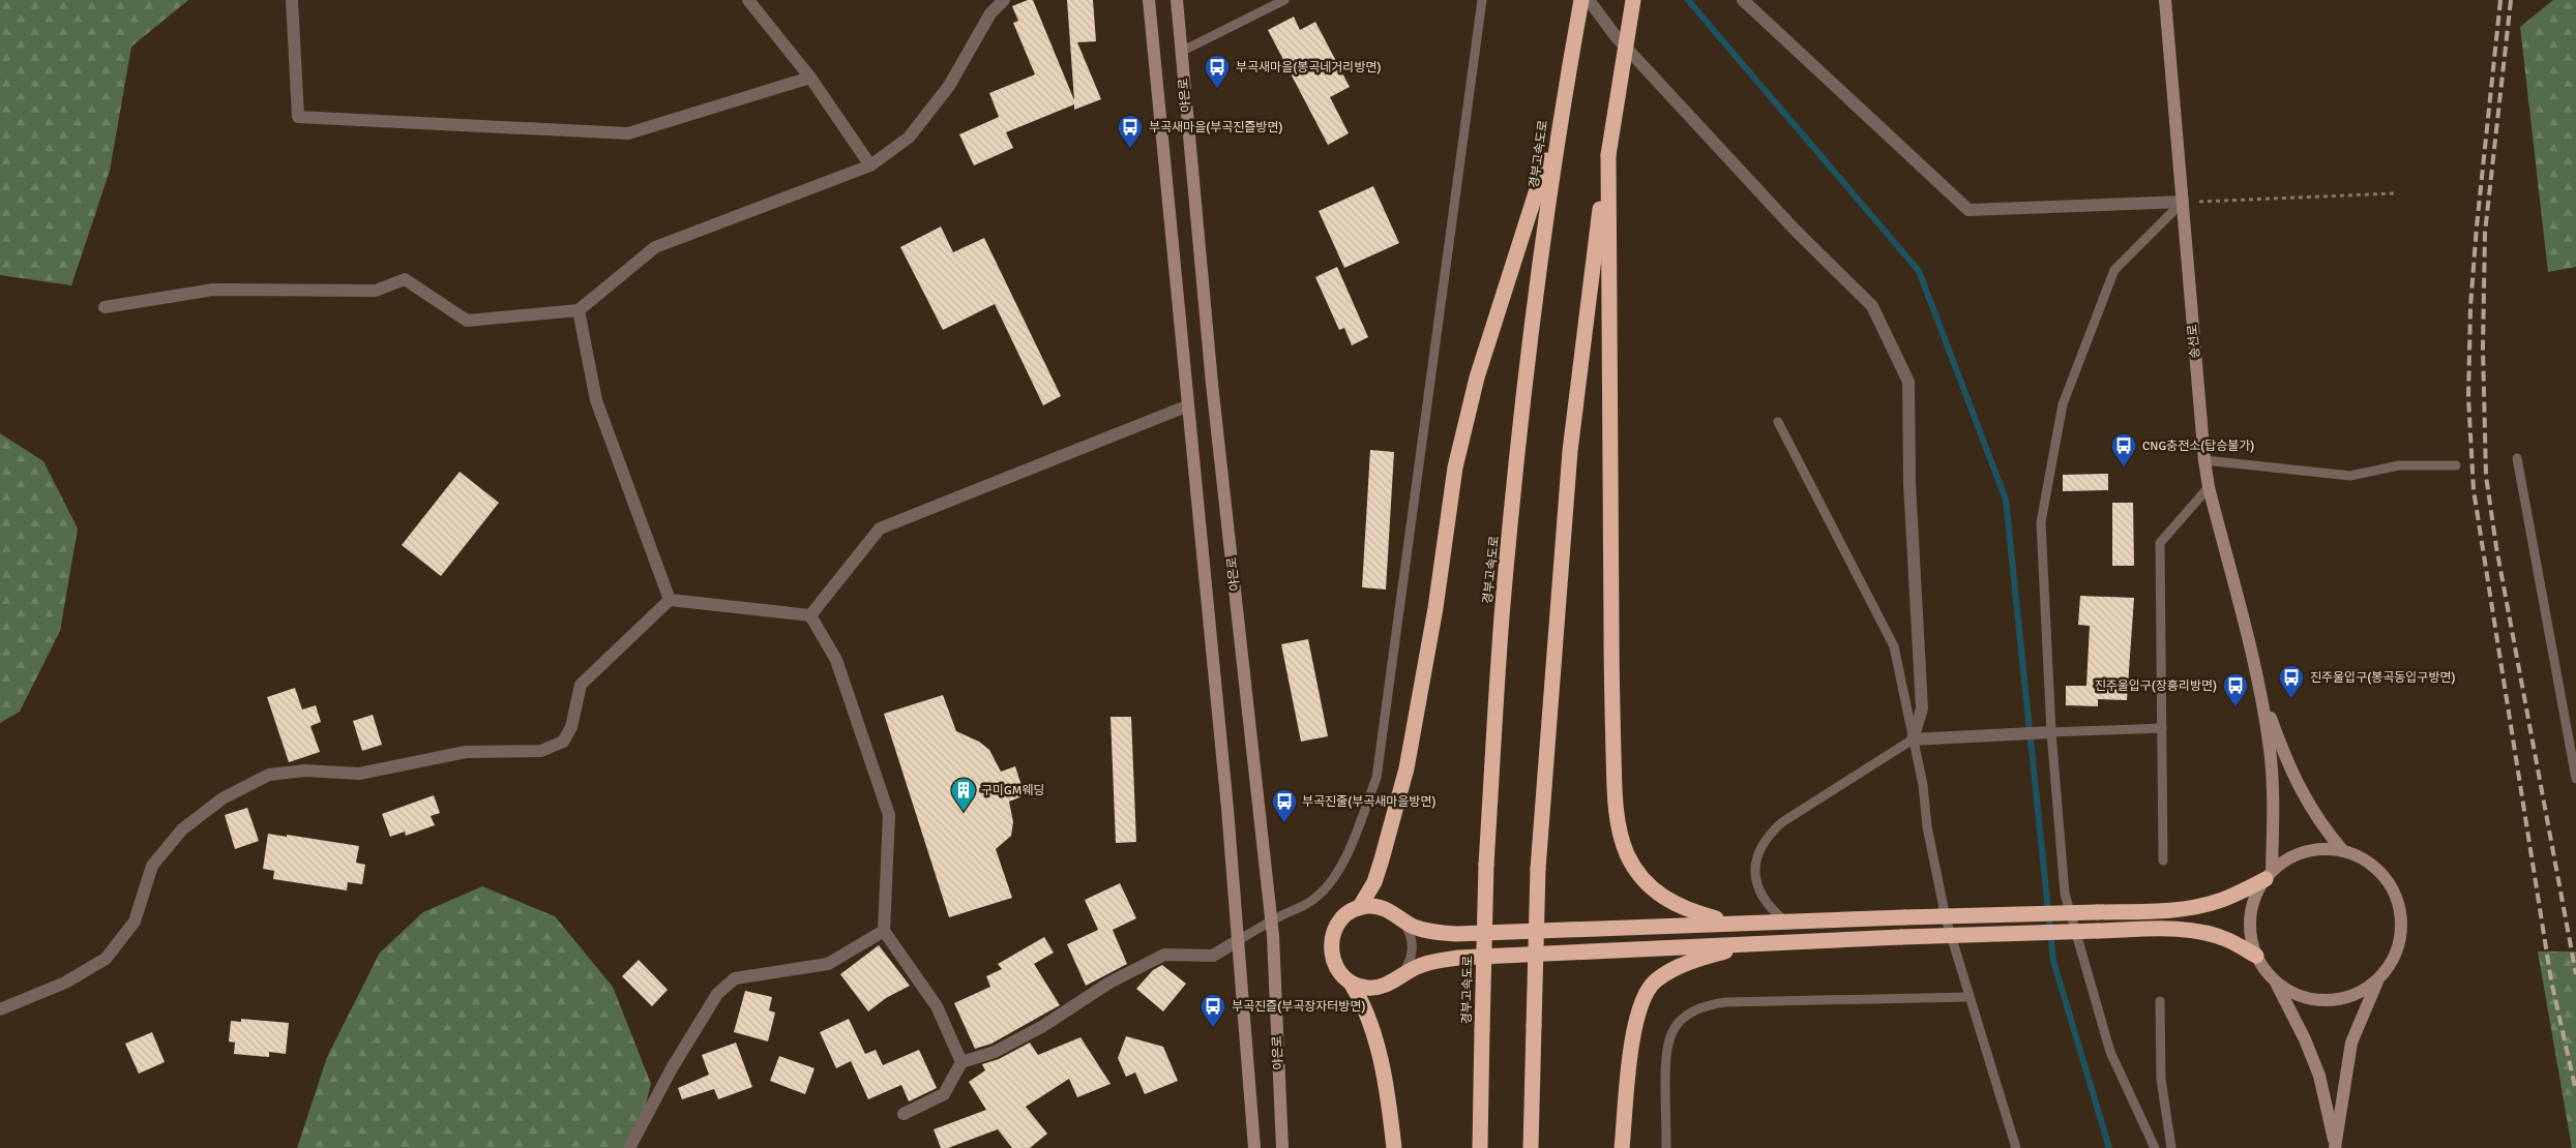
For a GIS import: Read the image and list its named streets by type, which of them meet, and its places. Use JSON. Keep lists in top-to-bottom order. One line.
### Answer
{"streets":{"highway":["경부고속도로"],"main road":["야은로","송선로"]},"places":{"bus stop":["부곡새마을(봉곡네거리방면)","부곡새마을(부곡진즐방면)","CNG충전소(탑승불가)","진주울입구(봉곡동입구방면)","진주울입구(장흥리방면)","부곡진줄(부곡새마을방면)","부곡진즐(부곡장자터방면)"],"building":["구미GM웨딩"]}}
